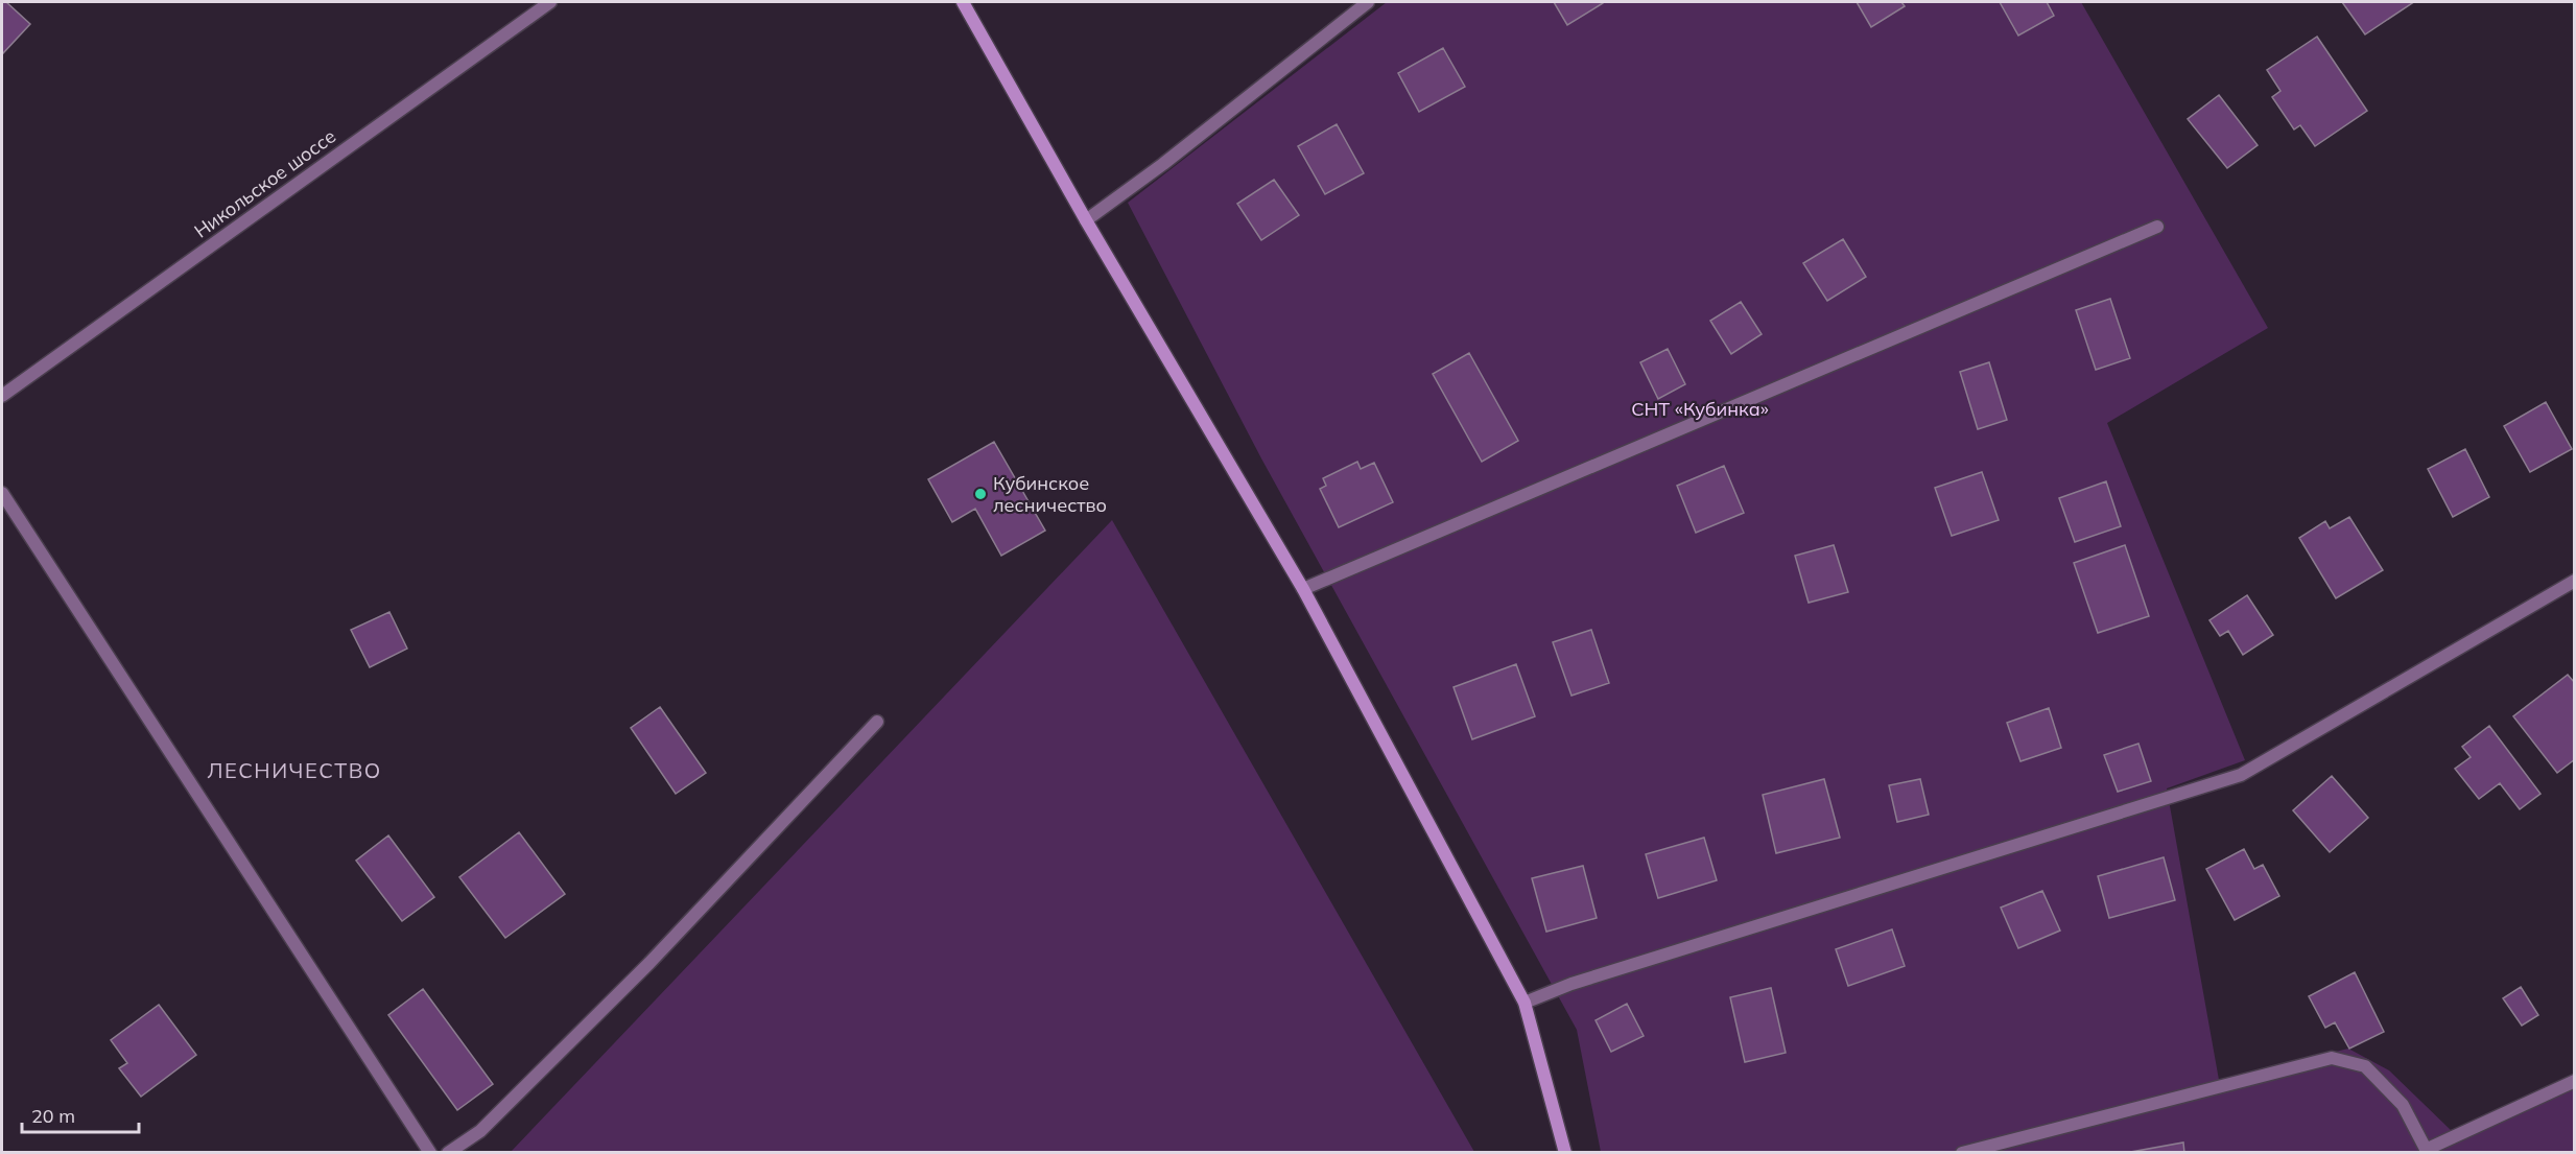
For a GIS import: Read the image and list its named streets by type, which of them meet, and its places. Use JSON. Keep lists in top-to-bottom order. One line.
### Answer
{"streets":{"street":["Никольское шоссе"]},"districts":["ЛЕСНИЧЕСТВО"],"parks":["СНТ «Кубинка»"],"places":["Кубинское лесничество"],"scale_bar":"20 m"}
